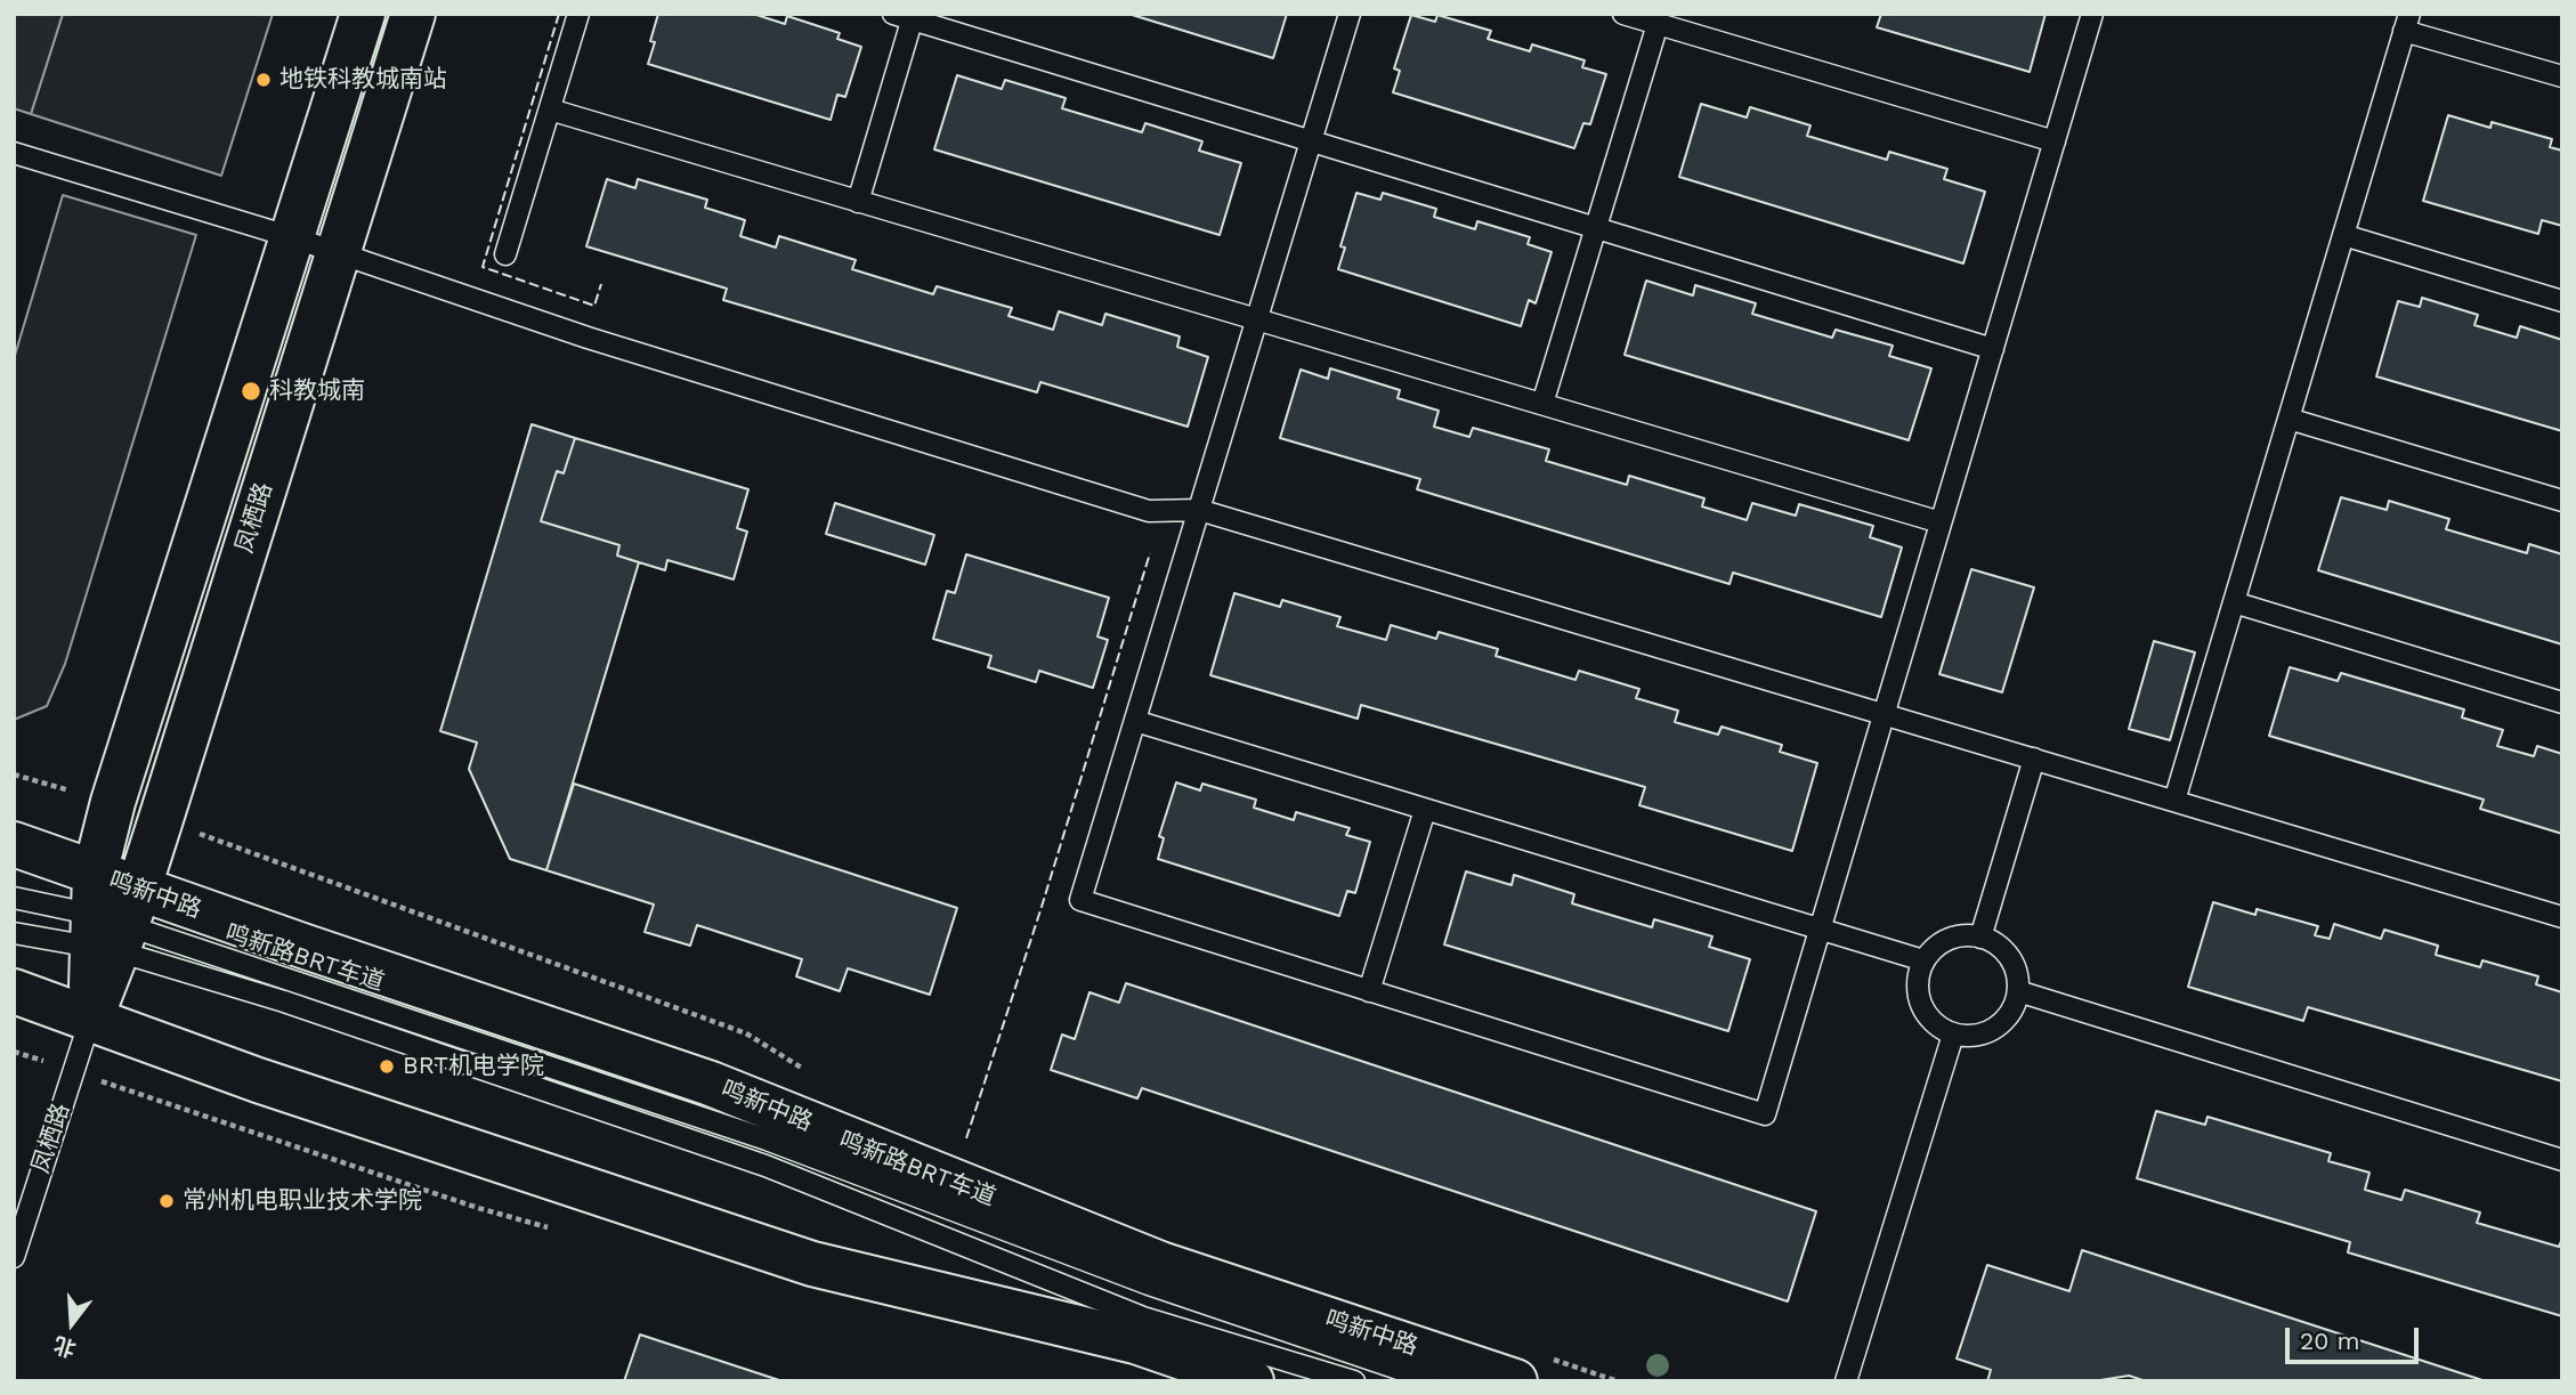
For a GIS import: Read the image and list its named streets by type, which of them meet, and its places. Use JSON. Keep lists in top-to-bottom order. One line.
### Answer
{"streets":{"main road":["凤栖路","鸣新中路"],"lane":["鸣新路BRT车道"]},"crossings":[["凤栖路","鸣新中路"],["凤栖路","鸣新路BRT车道"],["鸣新中路","鸣新路BRT车道"]],"places":["地铁科教城南站","科教城南","BRT机电学院","常州机电职业技术学院"],"scale_bar":"20 m","north":"bottom"}
